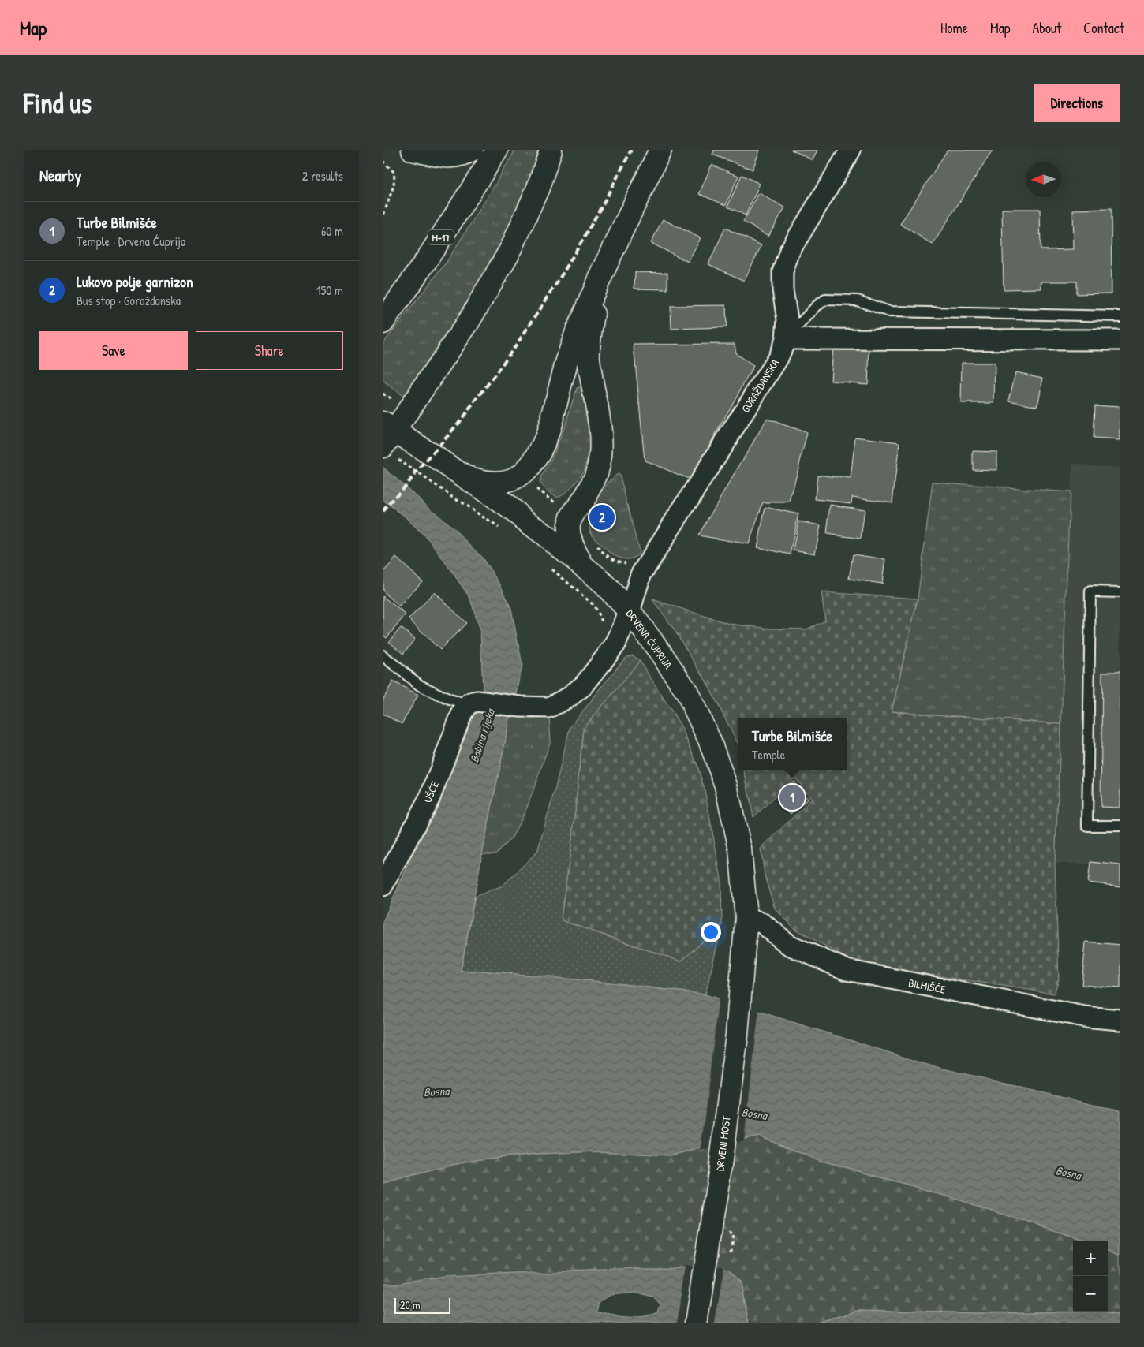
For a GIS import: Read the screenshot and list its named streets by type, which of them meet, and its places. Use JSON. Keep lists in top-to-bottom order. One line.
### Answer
{"streets":{"main road":["M-17","DRVENA ĆUPRIJA","DRVENI MOST"],"street":["GORAŽDANSKA","UŠĆE","BILMIŠĆE"]},"crossings":[["GORAŽDANSKA","DRVENA ĆUPRIJA"],["GORAŽDANSKA","UŠĆE"],["DRVENA ĆUPRIJA","BILMIŠĆE"],["DRVENA ĆUPRIJA","DRVENI MOST"]],"water":["Babina rijeka","Bosna"],"scale_bar":"20 m","north":"left","page":{"header":"Map","nav":["Home","Map","About","Contact"],"buttons":["Directions",["Save","Share"]],"title":"Find us","heading":["Nearby","2 results"],"list":[{"mark":"1","name":"Turbe Bilmišće","note":"Temple · Drvena Ćuprija","value":"60 m"},{"mark":"2","name":"Lukovo polje garnizon","note":"Bus stop · Goraždanska","value":"150 m"}],"pins":["2","1"],"popup":["Turbe Bilmišće","Temple"],"map_buttons":["+","−"],"scale":"20 m"}}
